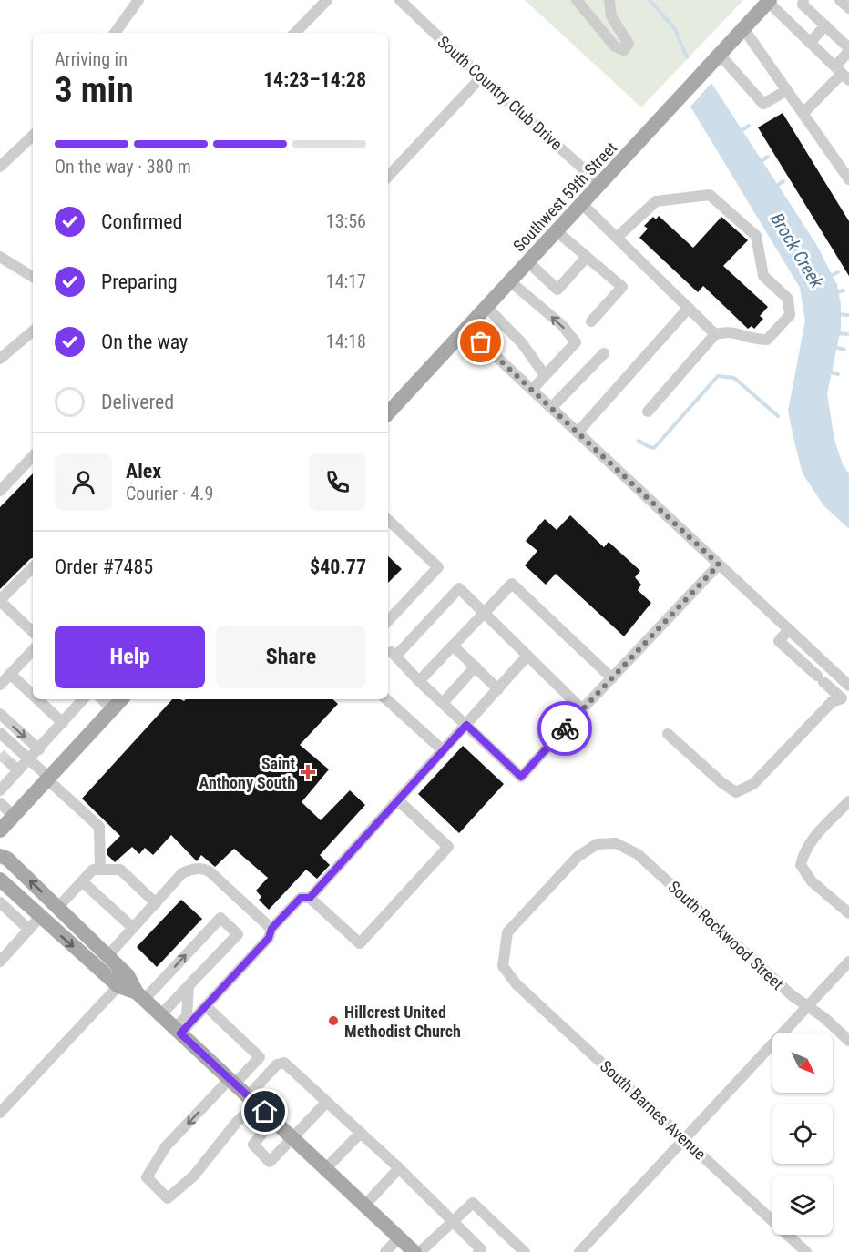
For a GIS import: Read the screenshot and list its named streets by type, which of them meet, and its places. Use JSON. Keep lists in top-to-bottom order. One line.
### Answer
{"streets":{"main road":["Southwest 59th Street"],"street":["South Country Club Drive","South Rockwood Street","South Barnes Avenue"]},"crossings":[["South Country Club Drive","Southwest 59th Street"],["South Rockwood Street","South Barnes Avenue"]],"water":["Brock Creek"],"places":{"health":["Saint Anthony South"],"other":["Hillcrest United Methodist Church"]},"north":"bottom right","page":{"heading":["3 min","Arriving in","14:23–14:28"],"panel":["Alex","Courier · 4.9","Order #7485","$40.77"],"bar":"On the way · 380 m","list":[["Confirmed","13:56"],["Preparing","14:17"],["On the way","14:18"],"Delivered"],"buttons":["Help","Share"]}}
